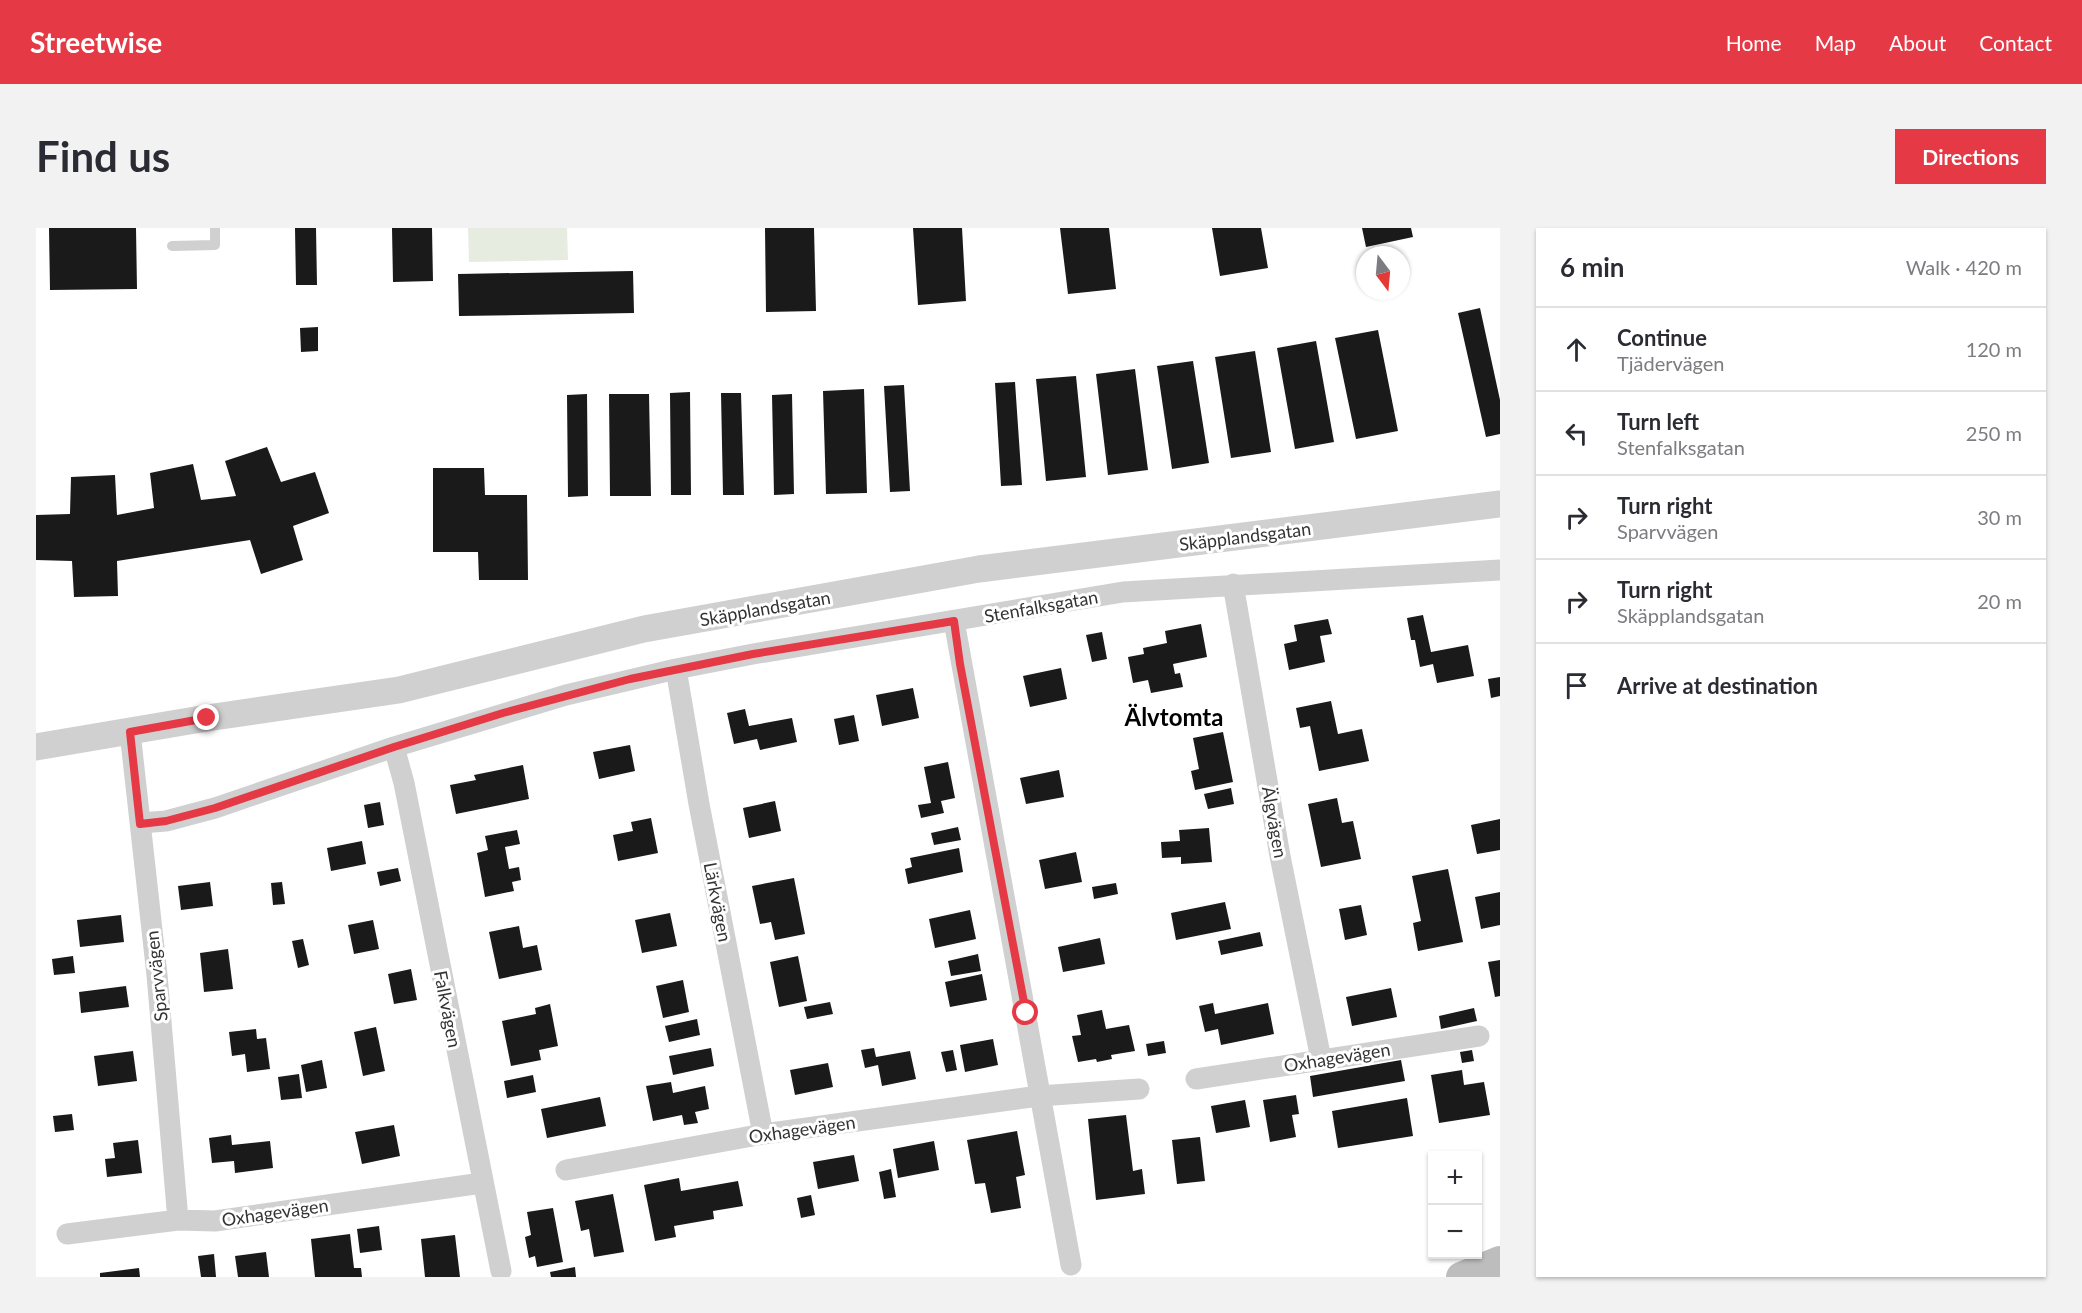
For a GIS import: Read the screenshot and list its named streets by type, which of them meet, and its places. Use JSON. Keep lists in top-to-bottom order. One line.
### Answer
{"streets":{"street":["Skäpplandsgatan","Stenfalksgatan","Älgvägen","Lärkvägen","Sparvvägen","Falkvägen","Oxhagevägen"]},"crossings":[["Skäpplandsgatan","Sparvvägen"],["Stenfalksgatan","Älgvägen"],["Stenfalksgatan","Lärkvägen"],["Stenfalksgatan","Sparvvägen"],["Stenfalksgatan","Falkvägen"],["Älgvägen","Oxhagevägen"],["Lärkvägen","Oxhagevägen"],["Sparvvägen","Oxhagevägen"],["Falkvägen","Oxhagevägen"]],"districts":["Älvtomta"],"north":"bottom","page":{"header":"Streetwise","nav":["Home","Map","About","Contact"],"buttons":"Directions","title":"Find us","heading":["6 min","Walk · 420 m"],"list":[["Continue","Tjädervägen","120 m"],["Turn left","Stenfalksgatan","250 m"],["Turn right","Sparvvägen","30 m"],["Turn right","Skäpplandsgatan","20 m"],"Arrive at destination"],"map_buttons":["+","−"]}}
